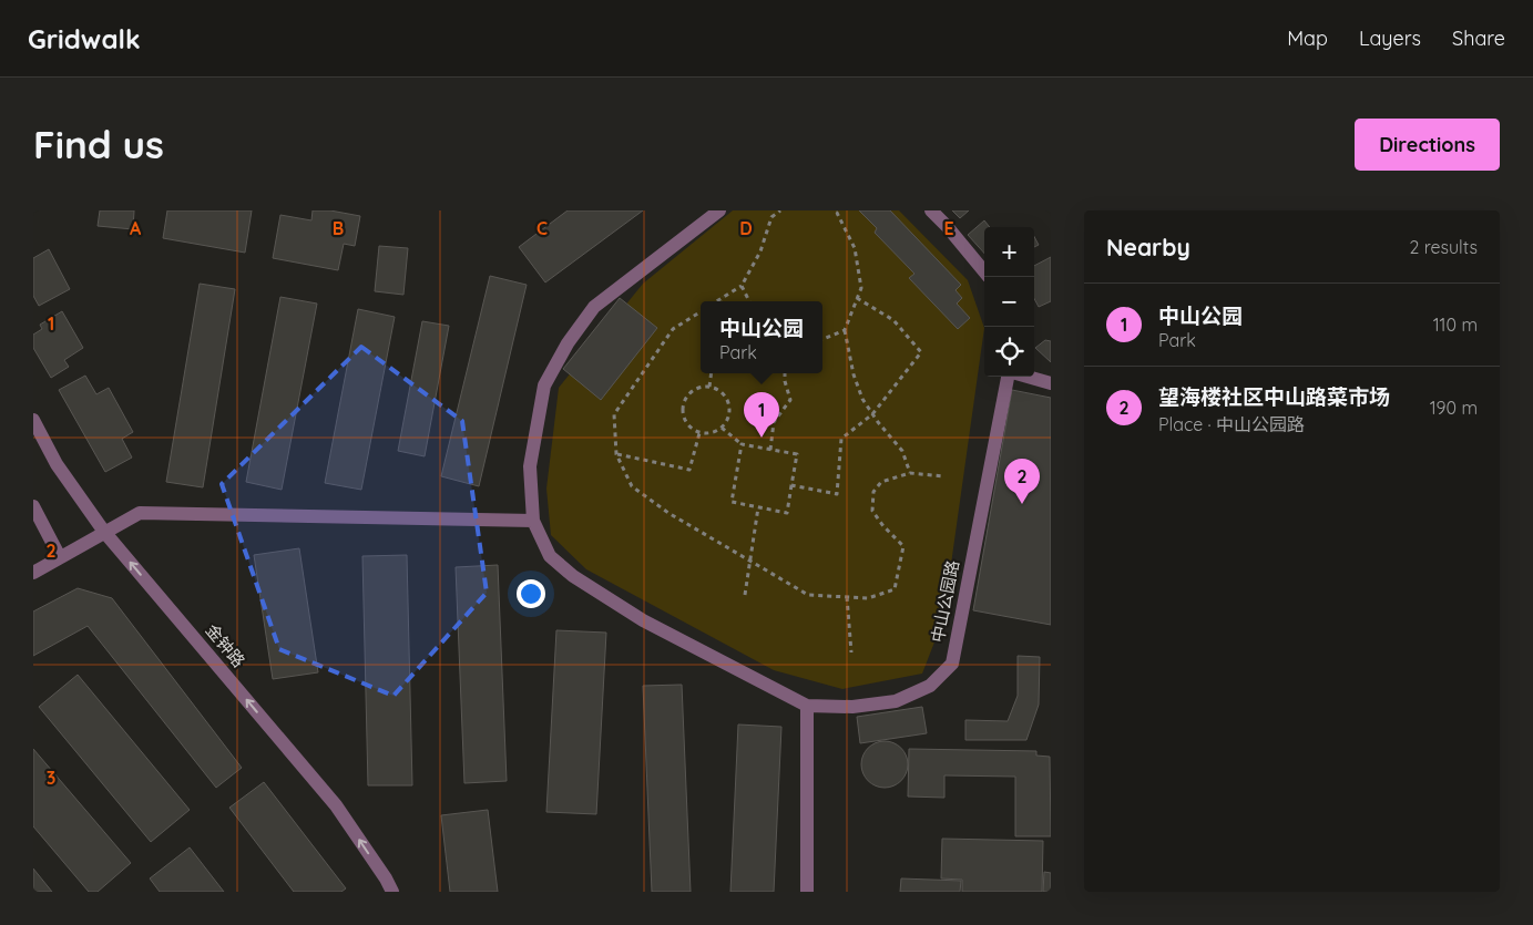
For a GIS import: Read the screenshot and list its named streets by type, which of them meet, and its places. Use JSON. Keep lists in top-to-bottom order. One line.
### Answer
{"streets":{"street":["中山公园路","金钟路"]},"one_way":["金钟路"],"page":{"header":"Gridwalk","nav":["Map","Layers","Share"],"buttons":"Directions","title":"Find us","heading":["Nearby","2 results"],"map_buttons":["+","−"],"list":[{"mark":"1","name":"中山公园","note":"Park","value":"110 m"},{"mark":"2","name":"望海楼社区中山路菜市场","note":"Place · 中山公园路","value":"190 m"}],"popup":["中山公园","Park"],"pins":["1","2"]},"grid":{"columns":["A","B","C","D","E"],"rows":["1","2","3"]}}
